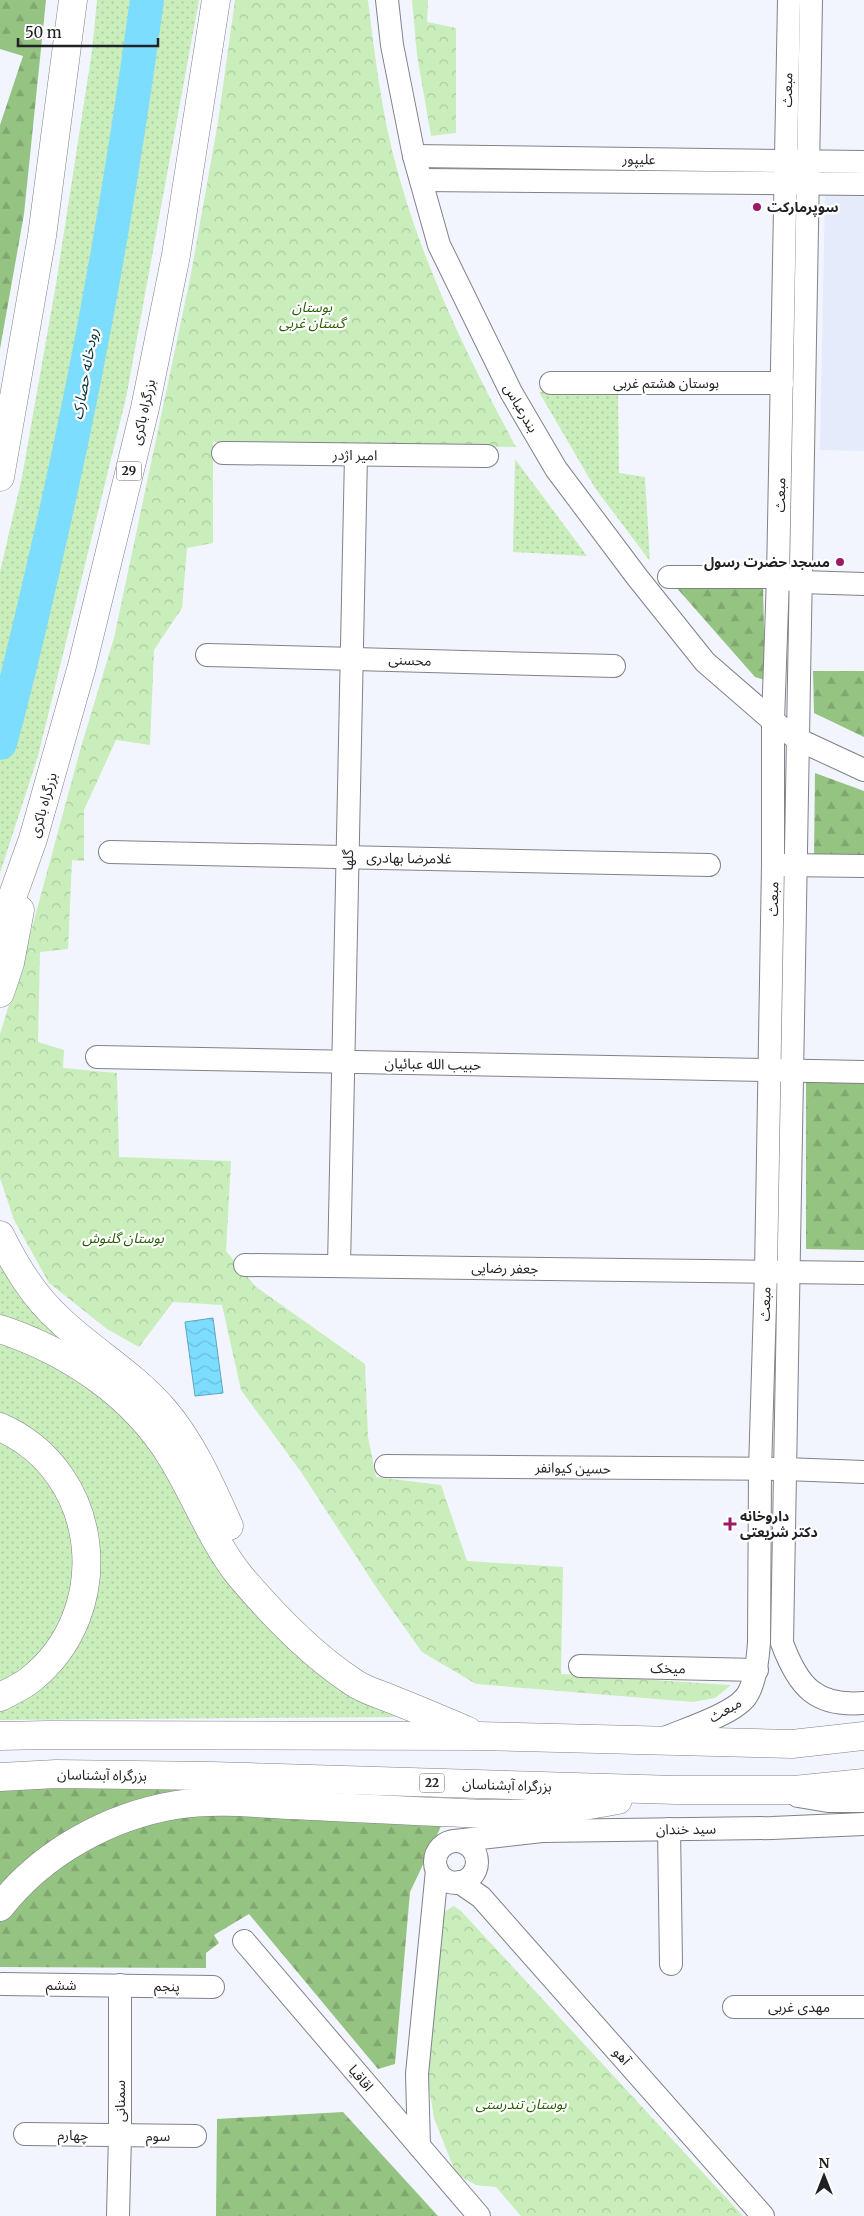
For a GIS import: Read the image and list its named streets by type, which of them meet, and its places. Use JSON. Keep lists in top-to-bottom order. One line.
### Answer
{"streets":{"highway":["بزرگراه باکری","29","بزرگراه آبشناسان","22"],"street":["مبعث","علیپور","بوستان هشتم غربی","بندرعباس","امیر اژدر","محسنی","غلامرضا بهادری","گلها","حبیب الله عبائیان","جعفر رضایی","حسین کیوانفر","میخک","سید خندان","ششم","پنجم","مهدی غربی","آهو","اقاقیا","سمنانی","چهارم","سوم"]},"crossings":[["مبعث","علیپور"],["مبعث","بوستان هشتم غربی"],["مبعث","بندرعباس"],["مبعث","حبیب الله عبائیان"],["مبعث","جعفر رضایی"],["مبعث","حسین کیوانفر"],["مبعث","میخک"],["علیپور","بندرعباس"],["امیر اژدر","گلها"],["محسنی","گلها"],["غلامرضا بهادری","گلها"],["گلها","حبیب الله عبائیان"],["گلها","جعفر رضایی"],["سید خندان","آهو"],["ششم","پنجم"],["ششم","سمنانی"],["پنجم","سمنانی"],["سمنانی","چهارم"],["سمنانی","سوم"],["چهارم","سوم"]],"water":["رودخانه حصارک"],"parks":["بوستان گستان غربی","بوستان گلنوش","بوستان تندرستی"],"places":{"other":["سوپرمارکت","مسجد حضرت رسول"],"health":["داروخانه دکتر شریعتی"]},"scale_bar":"50 m","north":"top"}
